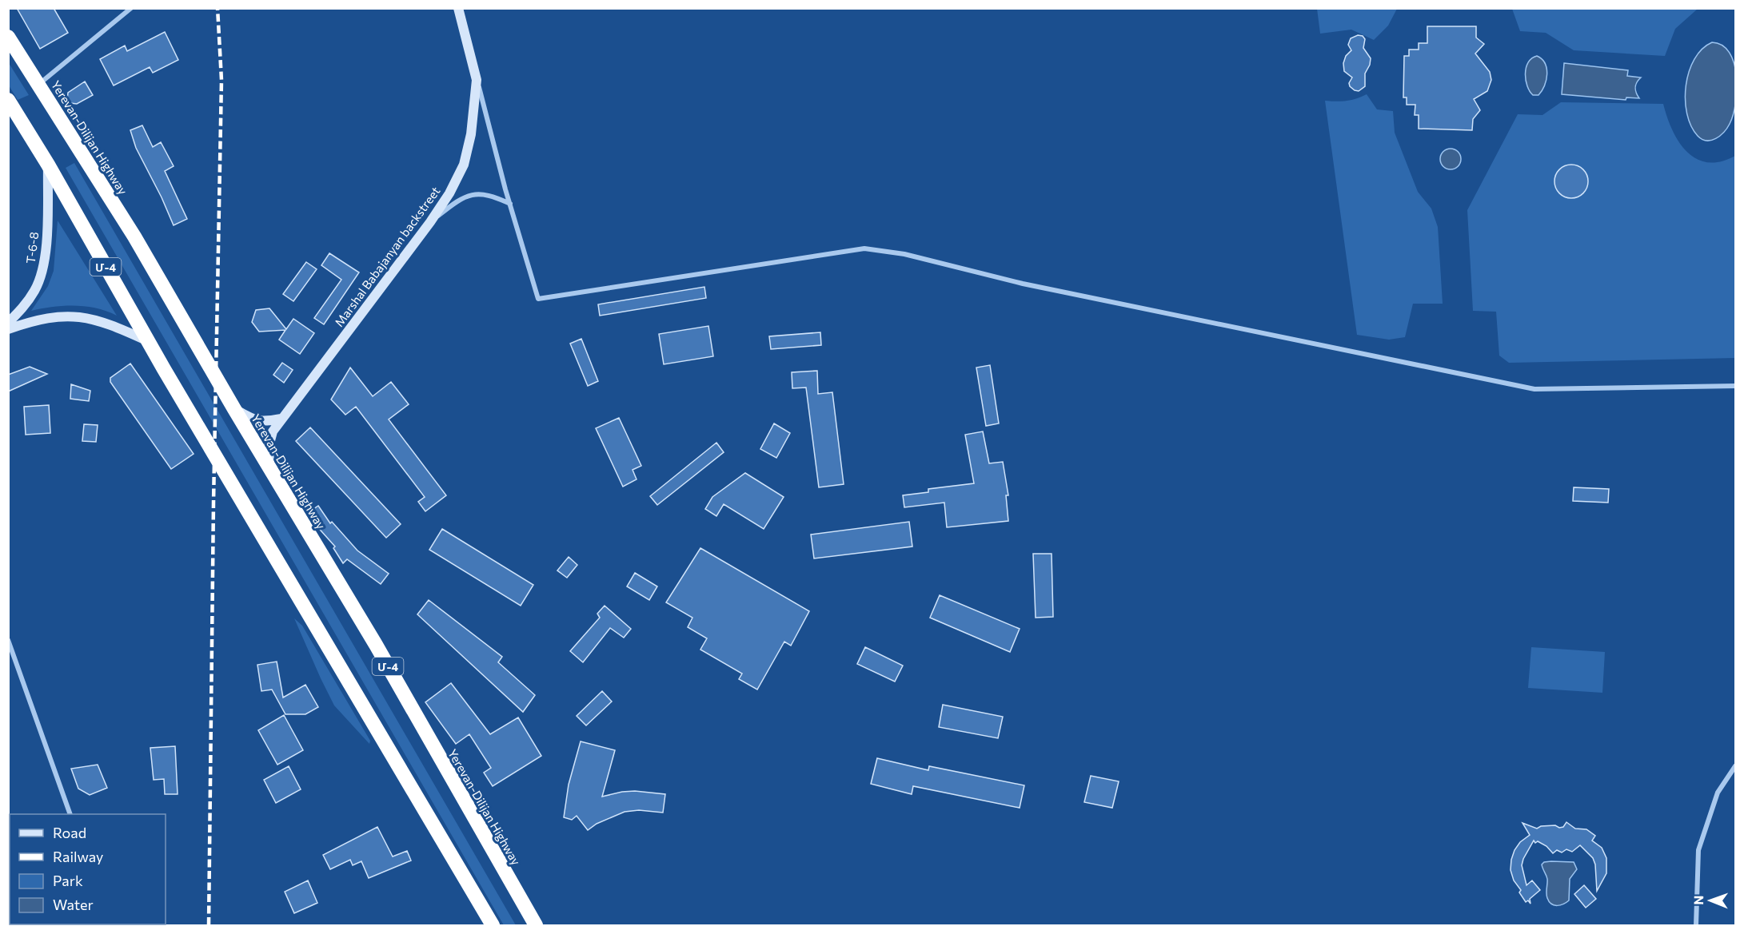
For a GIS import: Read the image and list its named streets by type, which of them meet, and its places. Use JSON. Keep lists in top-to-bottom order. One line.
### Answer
{"streets":{"highway":["Yerevan-Dilijan Highway","Մ-4"],"street":["T-6-8","Marshal Babajanyan backstreet"]},"crossings":[["Yerevan-Dilijan Highway","Marshal Babajanyan backstreet"],["T-6-8","Մ-4"]],"legend":["Road","Railway","Park","Water"],"north":"left"}
